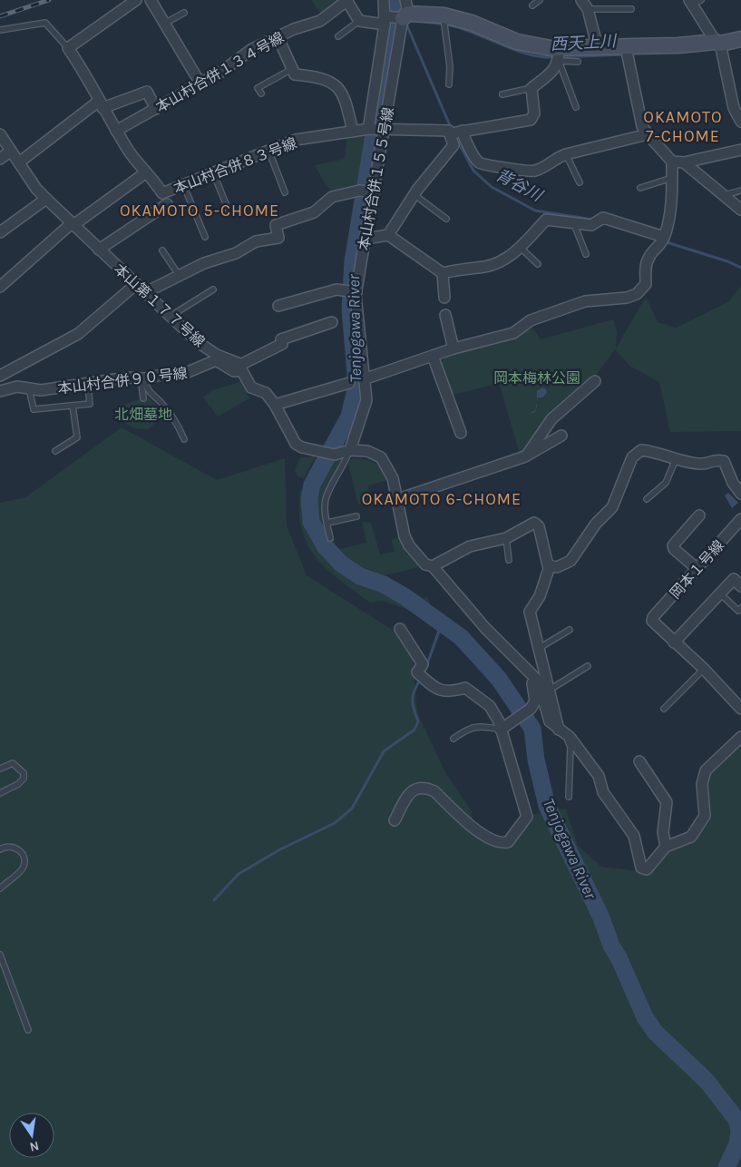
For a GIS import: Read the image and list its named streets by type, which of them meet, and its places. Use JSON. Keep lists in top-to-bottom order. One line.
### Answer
{"streets":{"street":["本山村合併１３４号線","本山村合併８３号線","本山村合併１５５号線","本山第１７７号線","本山村合併９０号線","岡本１号線"]},"crossings":[["本山村合併８３号線","本山村合併１５５号線"],["本山村合併１５５号線","本山第１７７号線"],["本山第１７７号線","本山村合併９０号線"]],"districts":["OKAMOTO 7-CHOME","OKAMOTO 5-CHOME","OKAMOTO 6-CHOME"],"water":["西天上川","背谷川","Tenjogawa River"],"parks":["岡本梅林公園","北畑墓地"],"north":"bottom"}
